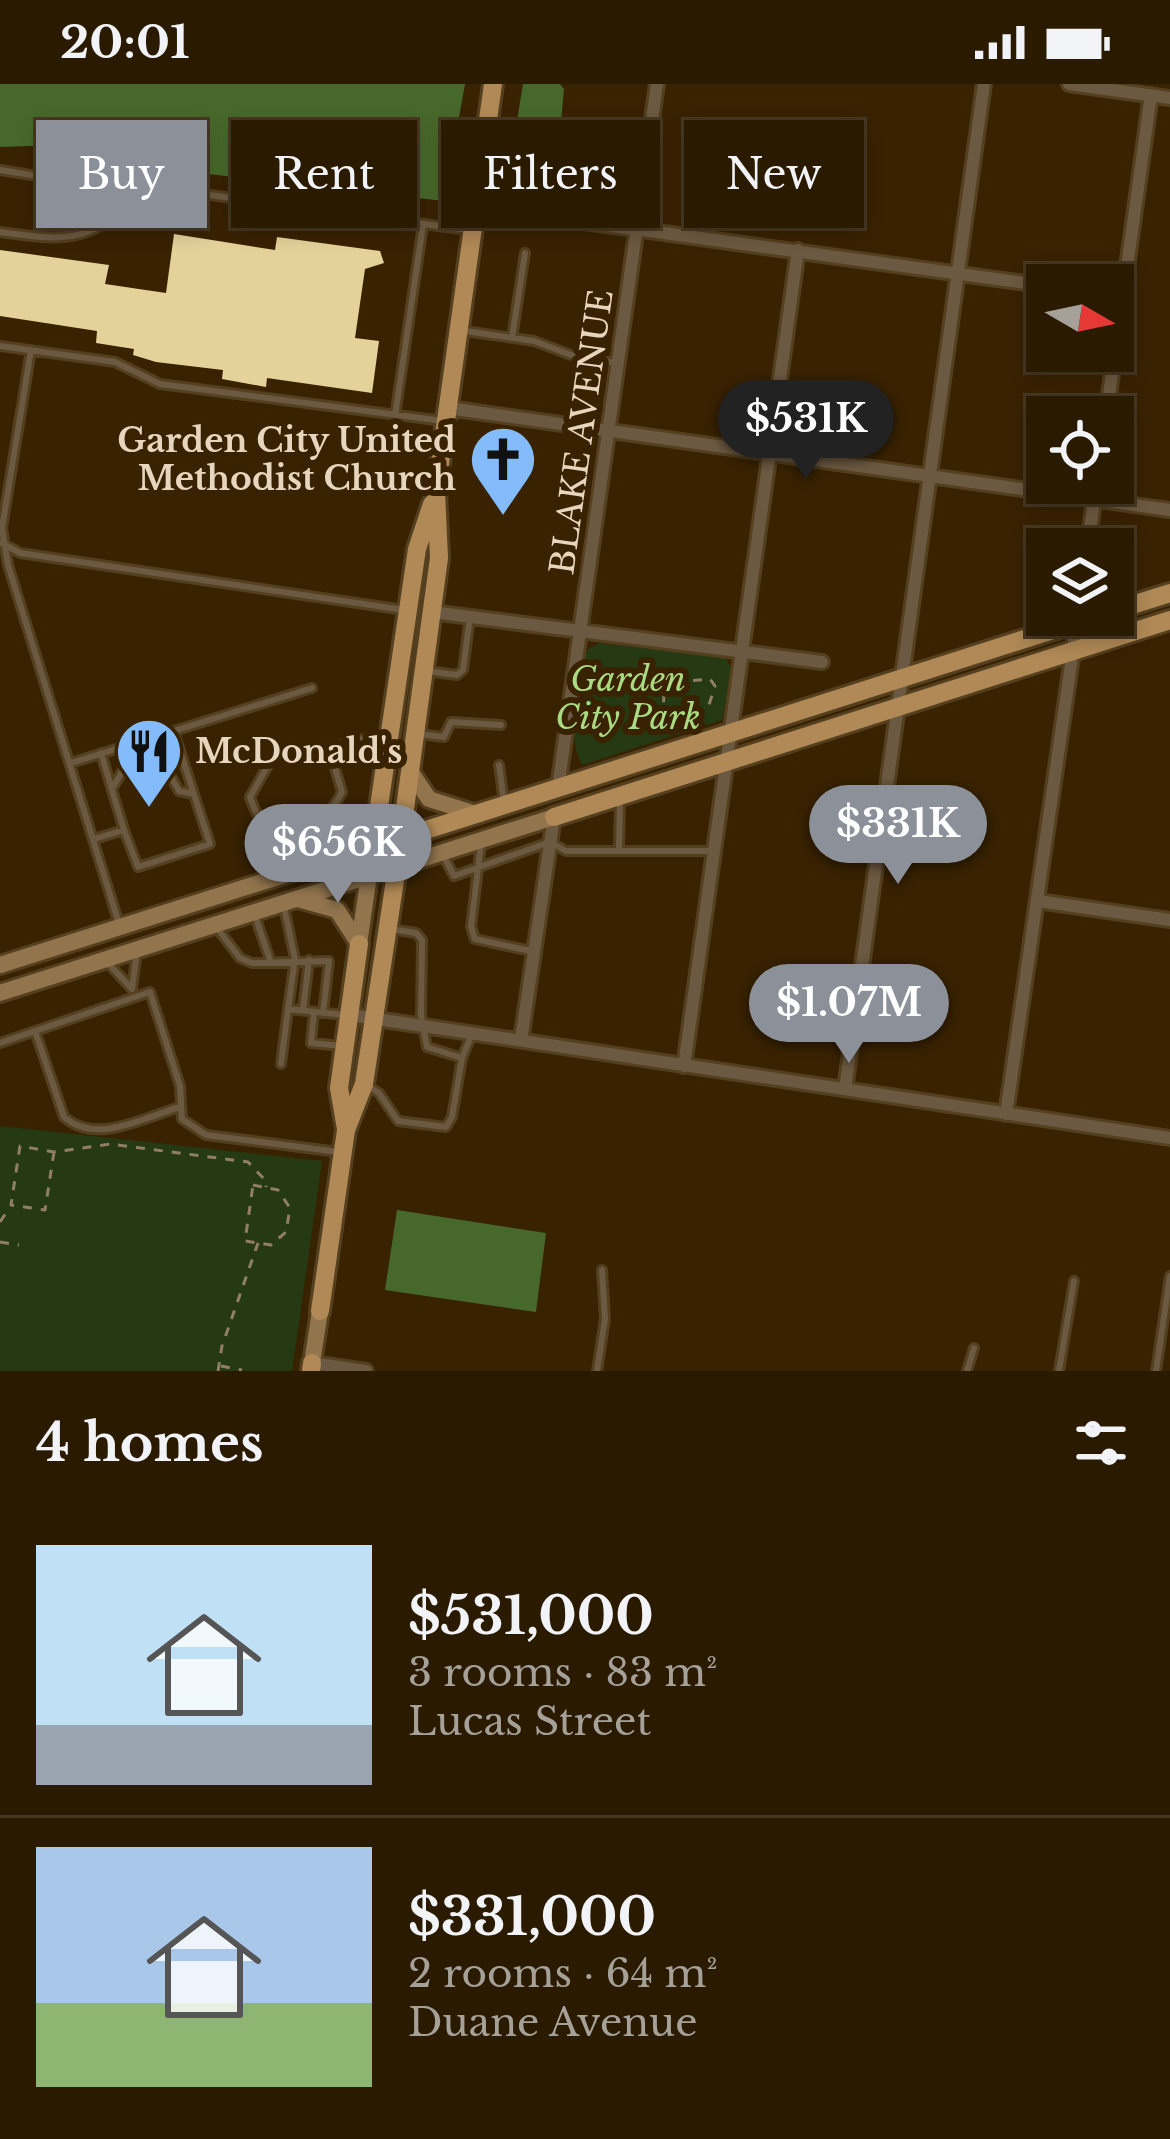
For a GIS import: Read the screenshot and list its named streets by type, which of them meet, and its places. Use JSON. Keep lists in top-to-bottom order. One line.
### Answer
{"streets":{"street":["BLAKE AVENUE"]},"parks":["Garden City Park"],"places":{"church":["Garden City United Methodist Church"],"restaurant":["McDonald's"]},"north":"right","page":{"status":"20:01","chip":["Buy","Rent","Filters","New"],"price":["$531K","$331K","$656K","$1.07M"],"heading":"4 homes","list":[{"name":"$531,000","note":"3 rooms · 83 m² · Lucas Street"},{"name":"$331,000","note":"2 rooms · 64 m² · Duane Avenue"}]}}
